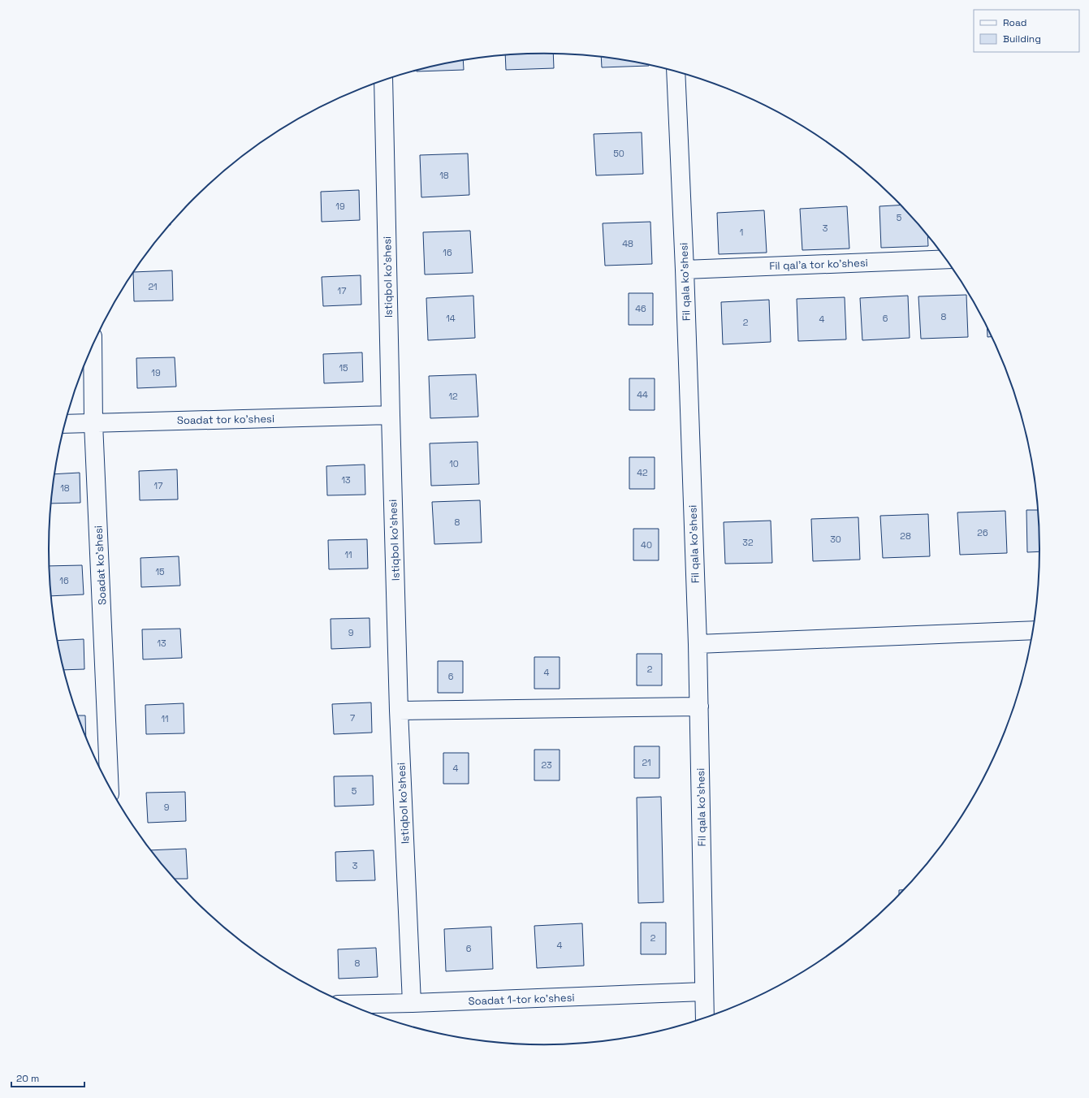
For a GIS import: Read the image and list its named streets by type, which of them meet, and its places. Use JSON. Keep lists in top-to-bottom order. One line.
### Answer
{"streets":{"street":["Fil qal'a tor ko'shesi","Istiqbol ko'shesi","Fil qala ko'shesi","Soadat tor ko'shesi","Soadat ko'shesi","Soadat 1-tor ko'shesi"]},"crossings":[["Fil qal'a tor ko'shesi","Fil qala ko'shesi"],["Istiqbol ko'shesi","Soadat tor ko'shesi"],["Istiqbol ko'shesi","Soadat 1-tor ko'shesi"],["Fil qala ko'shesi","Soadat 1-tor ko'shesi"],["Soadat tor ko'shesi","Soadat ko'shesi"]],"house_numbers":["50","18","19","5","3","1","48","16","21","17","46","8","14","6","4","2","15","19","44","12","10","42","13","17","18","8","26","28","30","32","40","11","15","16","9","13","2","4","6","7","11","21","23","4","5","9","3","2","4","6","8"],"legend":["Road","Building"],"scale_bar":"20 m"}
